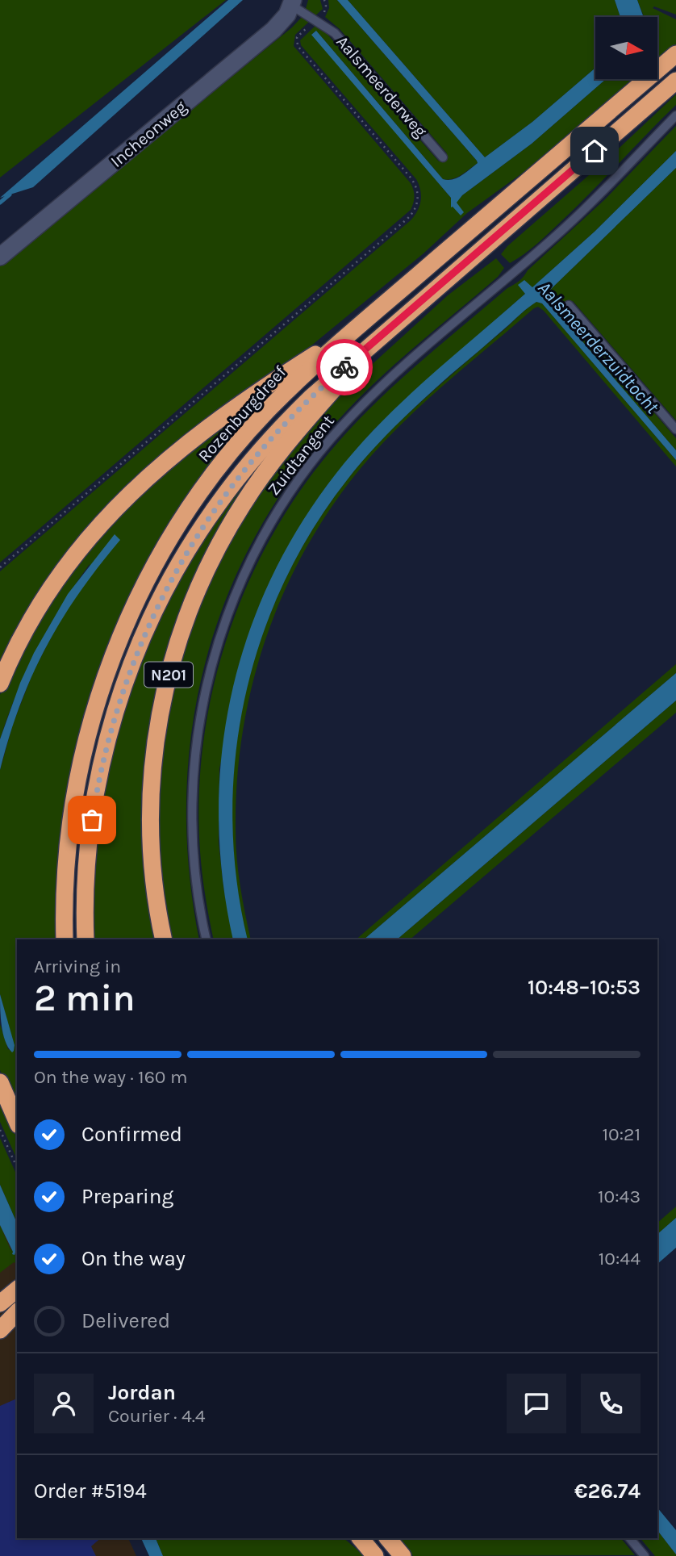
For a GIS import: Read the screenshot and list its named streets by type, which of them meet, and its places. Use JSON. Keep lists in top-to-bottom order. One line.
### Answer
{"streets":{"highway":["Rozenburgdreef","N201"],"street":["Incheonweg"],"lane":["Aalsmeerderweg","Zuidtangent"]},"crossings":[["Aalsmeerderweg","Incheonweg"]],"water":["Aalsmeerderzuidtocht"],"north":"right","page":{"heading":["2 min","Arriving in","10:48–10:53"],"panel":["Jordan","Courier · 4.4","Order #5194","€26.74"],"bar":"On the way · 160 m","list":[["Confirmed","10:21"],["Preparing","10:43"],["On the way","10:44"],"Delivered"]}}
